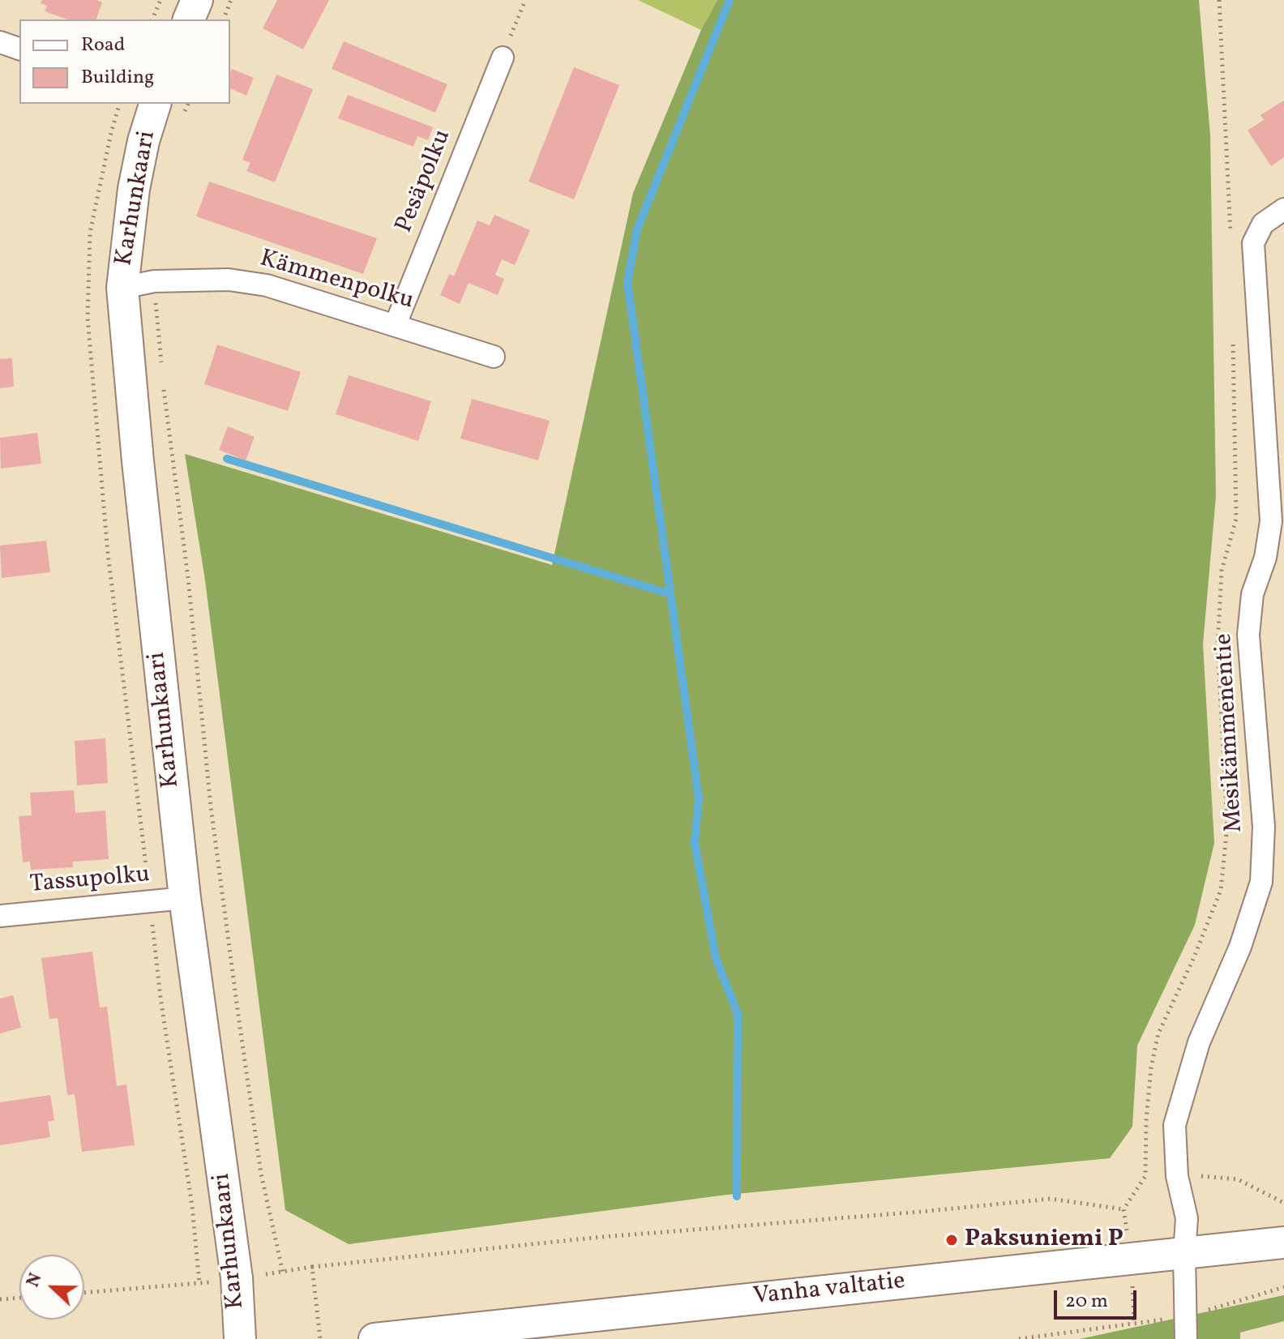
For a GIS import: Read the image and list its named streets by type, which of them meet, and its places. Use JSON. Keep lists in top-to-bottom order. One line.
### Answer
{"streets":{"street":["Pesäpolku","Karhunkaari","Kämmenpolku","Mesikämmenentie","Tassupolku","Vanha valtatie"]},"crossings":[["Pesäpolku","Kämmenpolku"],["Karhunkaari","Kämmenpolku"],["Karhunkaari","Tassupolku"],["Mesikämmenentie","Vanha valtatie"]],"places":["Paksuniemi P"],"legend":["Road","Building"],"scale_bar":"20 m","north":"left"}
